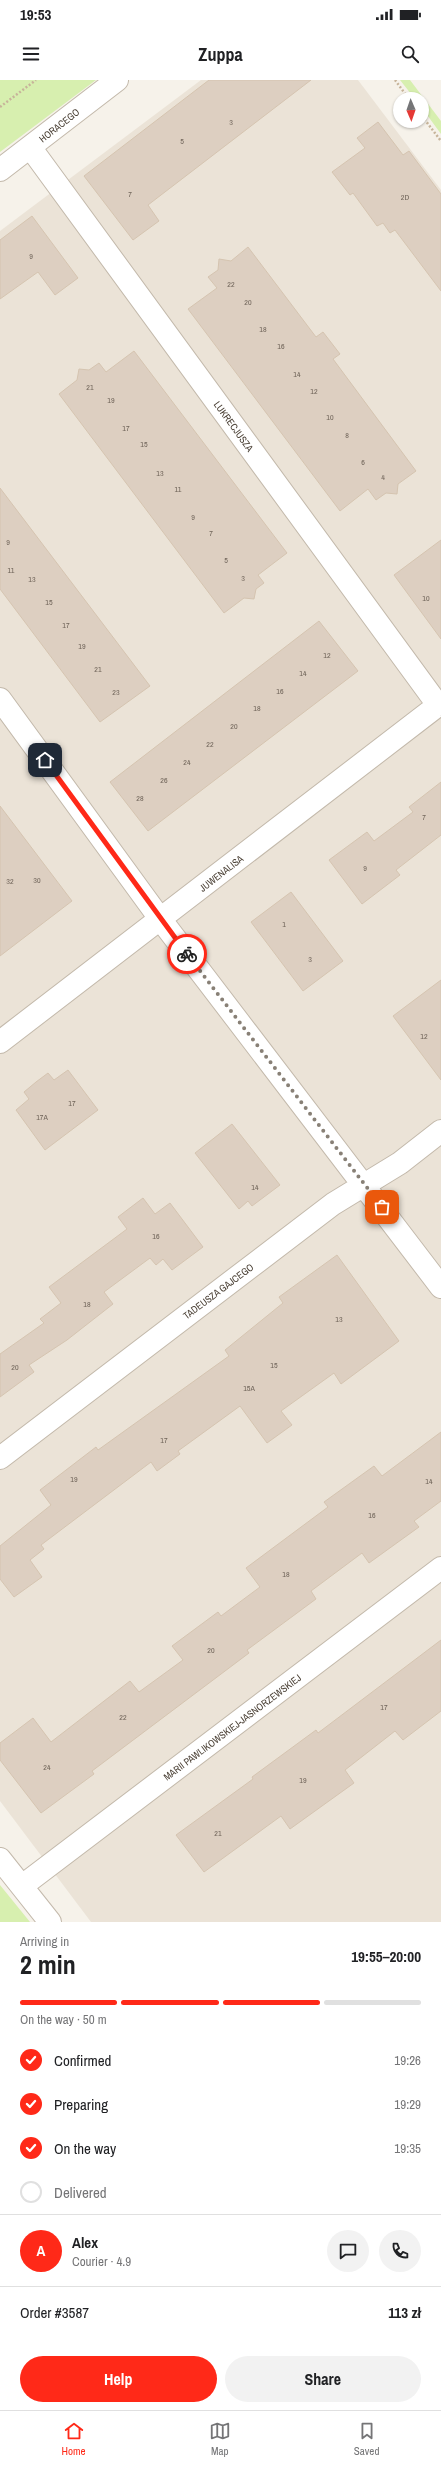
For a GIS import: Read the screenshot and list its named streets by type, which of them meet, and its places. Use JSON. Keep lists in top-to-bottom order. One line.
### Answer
{"streets":{"street":["HORACEGO","LUKRECJUSZA","JUWENALISA","TADEUSZA GAJCEGO","MARII PAWLIKOWSKIEJ-JASNORZEWSKIEJ"]},"crossings":[["HORACEGO","LUKRECJUSZA"],["LUKRECJUSZA","JUWENALISA"]],"house_numbers":["3","5","7","2D","9","22","20","18","16","14","21","12","19","10","17","8","15","6","13","4","11","9","7","9","5","11","3","13","10","15","17","19","12","21","14","16","23","18","20","22","24","26","28","7","9","30","32","1","3","12","17","17A","14","16","18","13","15","20","15A","17","19","14","16","18","20","17","22","24","19","21"],"north":"bottom","page":{"status":"19:53","header":"Zuppa","heading":["2 min","Arriving in","19:55–20:00"],"panel":["Alex","Courier · 4.9","Order #3587","113 zł"],"bar":"On the way · 50 m","list":[["Confirmed","19:26"],["Preparing","19:29"],["On the way","19:35"],"Delivered"],"round":"A","buttons":["Help","Share"],"tabs":["Home","Map","Saved"]}}
